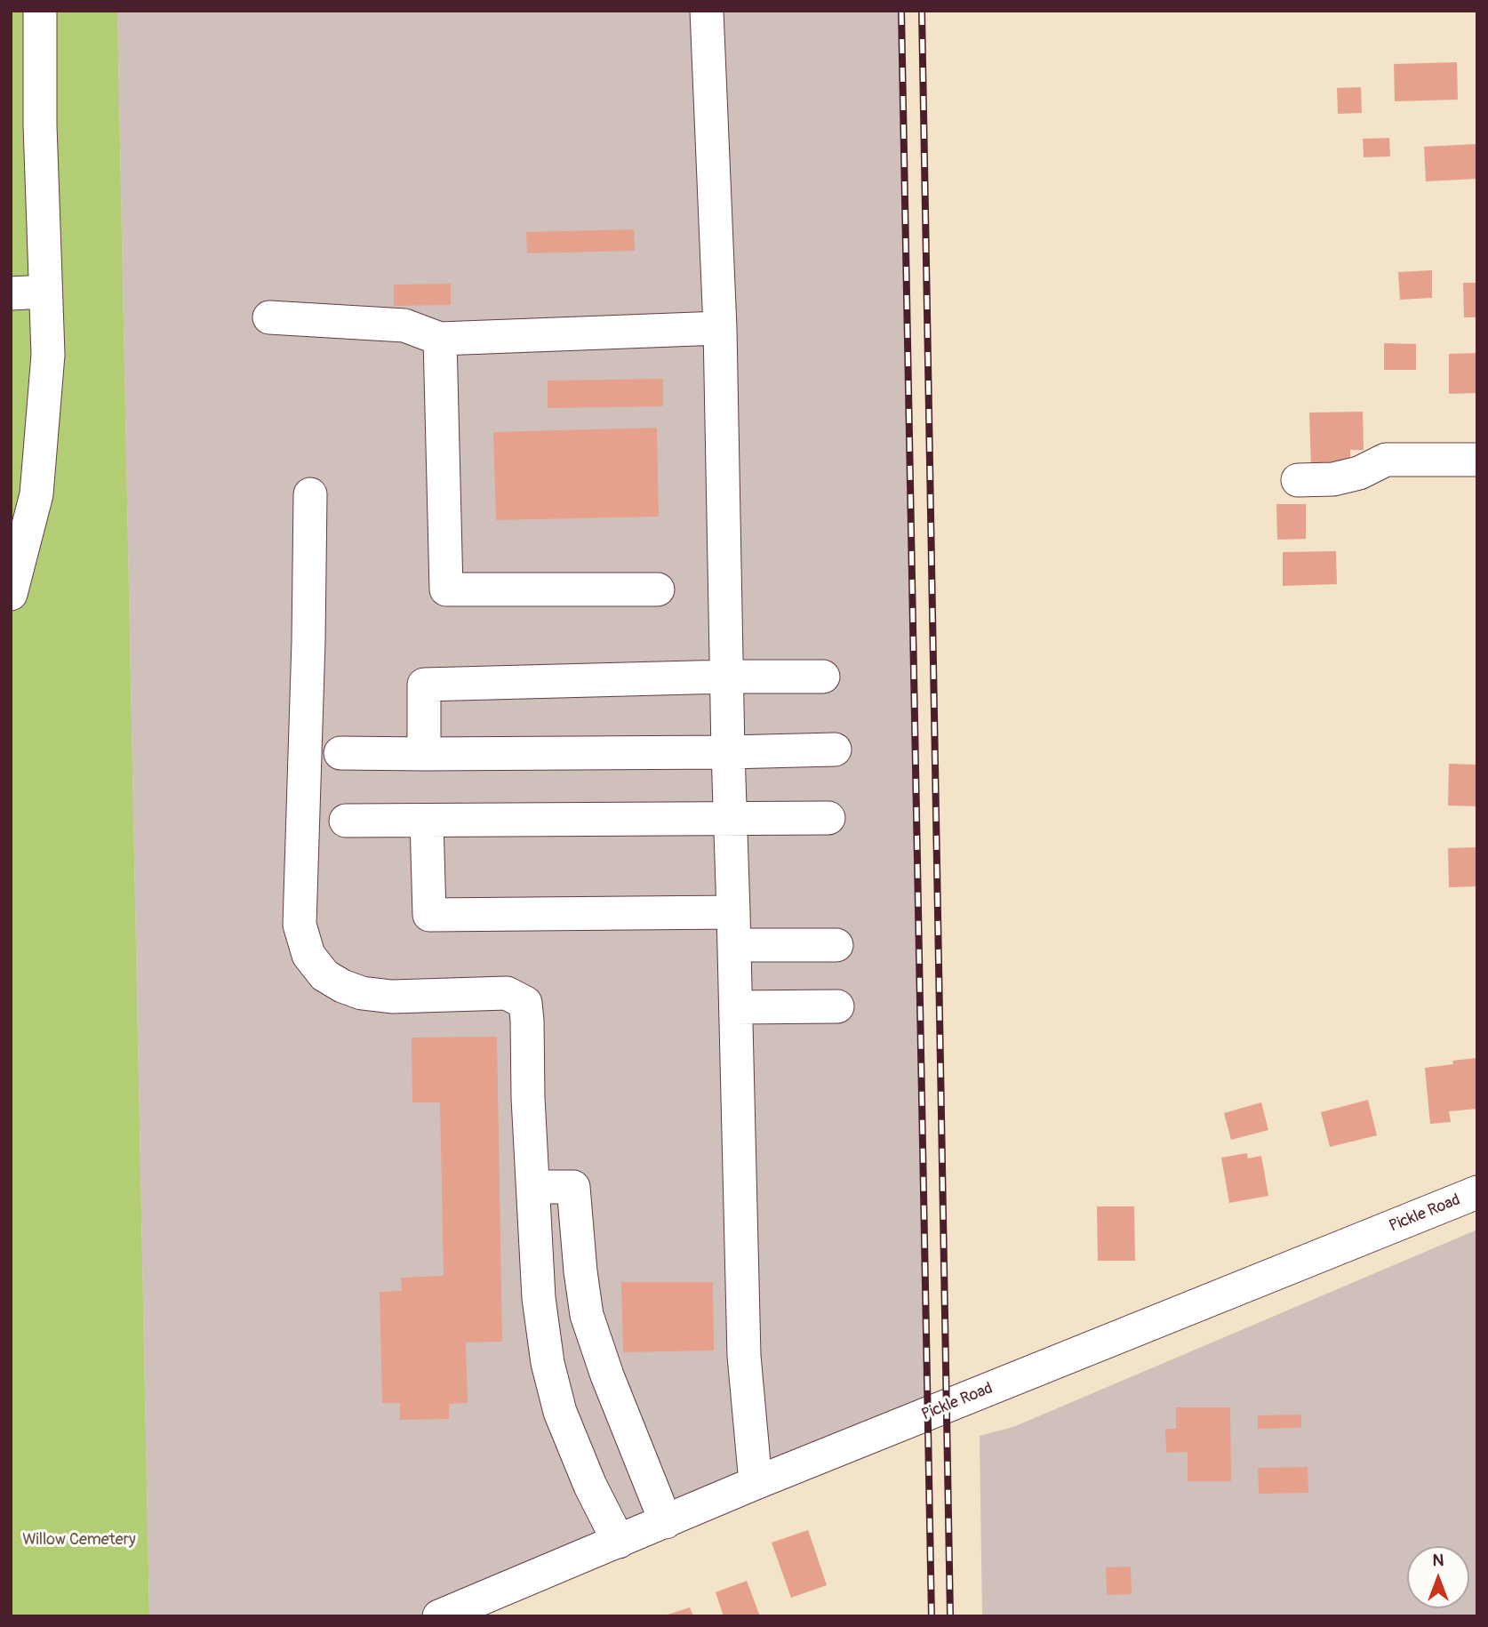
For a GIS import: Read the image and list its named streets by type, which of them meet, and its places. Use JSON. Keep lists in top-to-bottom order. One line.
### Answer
{"streets":{"street":["Pickle Road"]},"parks":["Willow Cemetery"],"north":"top"}
